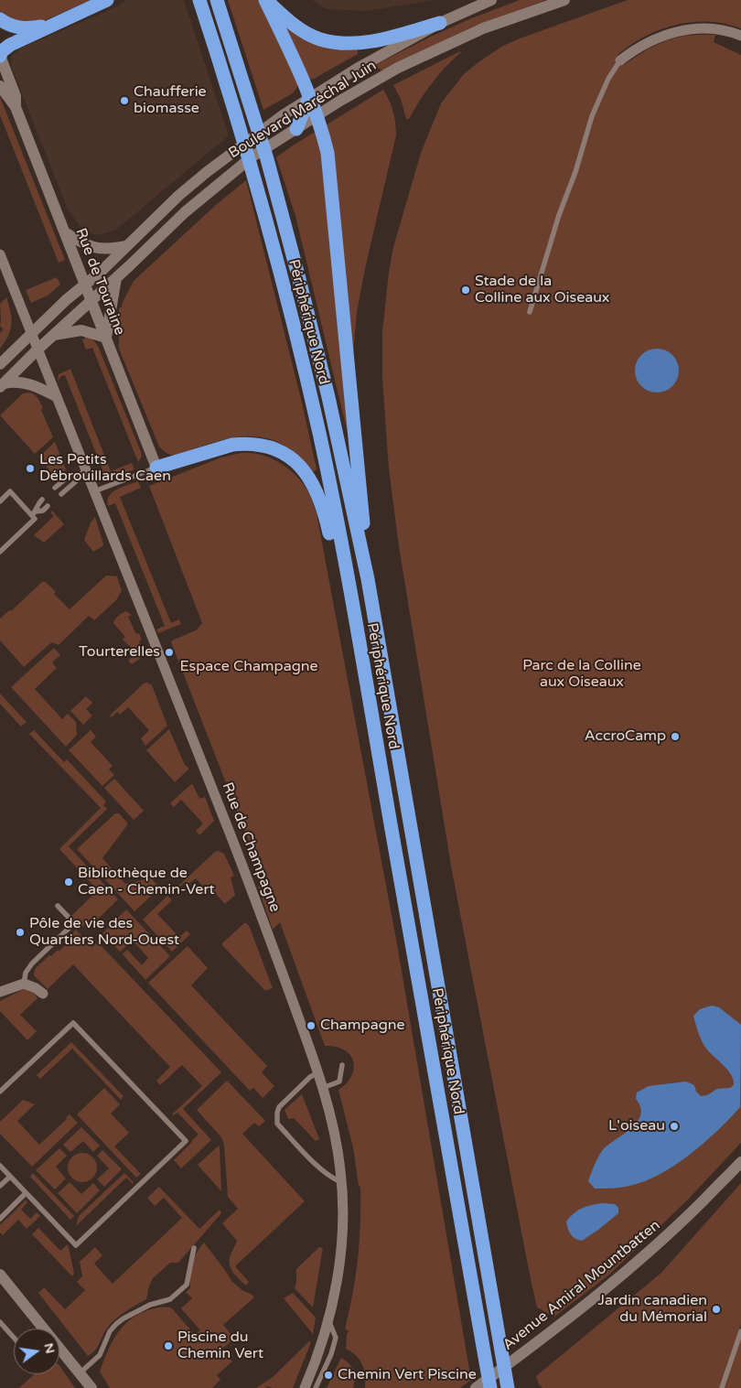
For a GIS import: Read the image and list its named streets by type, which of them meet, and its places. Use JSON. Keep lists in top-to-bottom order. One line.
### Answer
{"streets":{"highway":["Périphérique Nord"],"main road":["Boulevard Maréchal Juin","Rue de Touraine","Avenue Amiral Mountbatten"],"street":["Rue de Champagne"]},"crossings":[["Boulevard Maréchal Juin","Rue de Touraine"],["Boulevard Maréchal Juin","Rue de Champagne"]],"parks":["Parc de la Colline aux Oiseaux","Espace Champagne"],"places":["Chaufferie biomasse","Stade de la Colline aux Oiseaux","Les Petits Débrouillards Caen","Tourterelles","AccroCamp","Bibliothèque de Caen - Chemin-Vert","Pôle de vie des Quartiers Nord-Ouest","Champagne","L'oiseau","Jardin canadien du Mémorial","Piscine du Chemin Vert","Chemin Vert Piscine"],"north":"right"}
